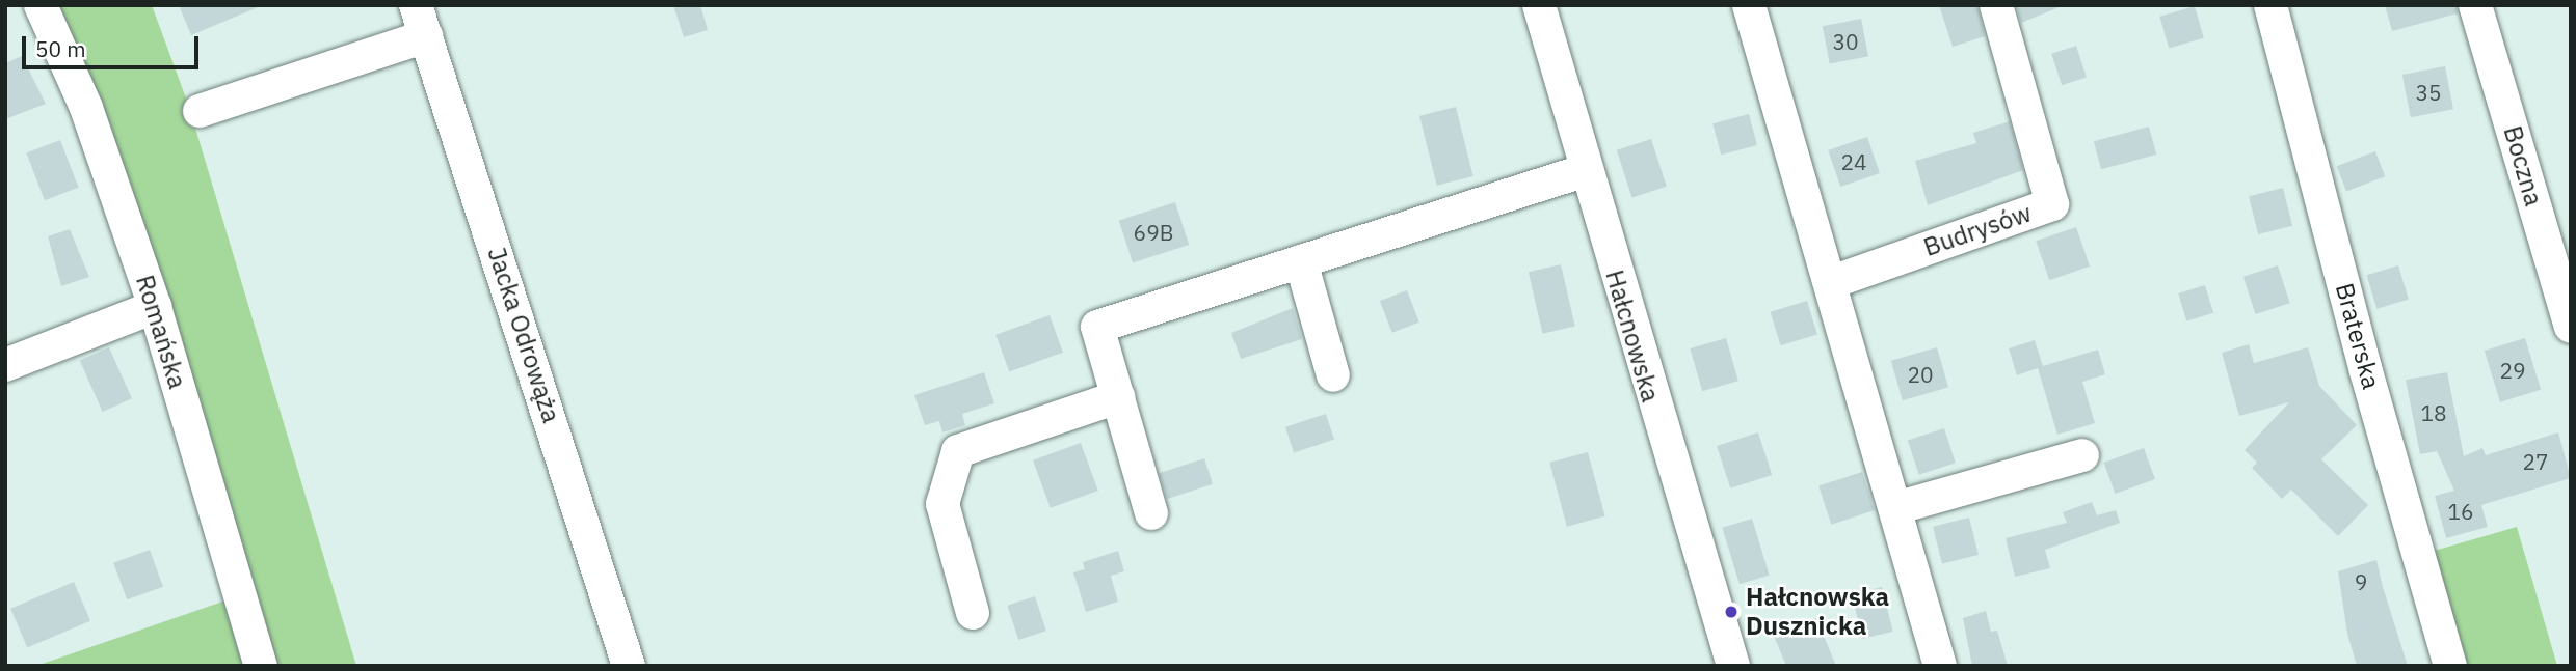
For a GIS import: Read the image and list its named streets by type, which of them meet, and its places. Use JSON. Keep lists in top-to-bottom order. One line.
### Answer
{"streets":{"street":["Boczna","Budrysów","Romańska","Jacka Odrowąża","Hałcnowska","Braterska"]},"places":["Hałcnowska Dusznicka"],"house_numbers":["30","35","24","69B","29","20","18","27","16","9"],"scale_bar":"50 m"}
